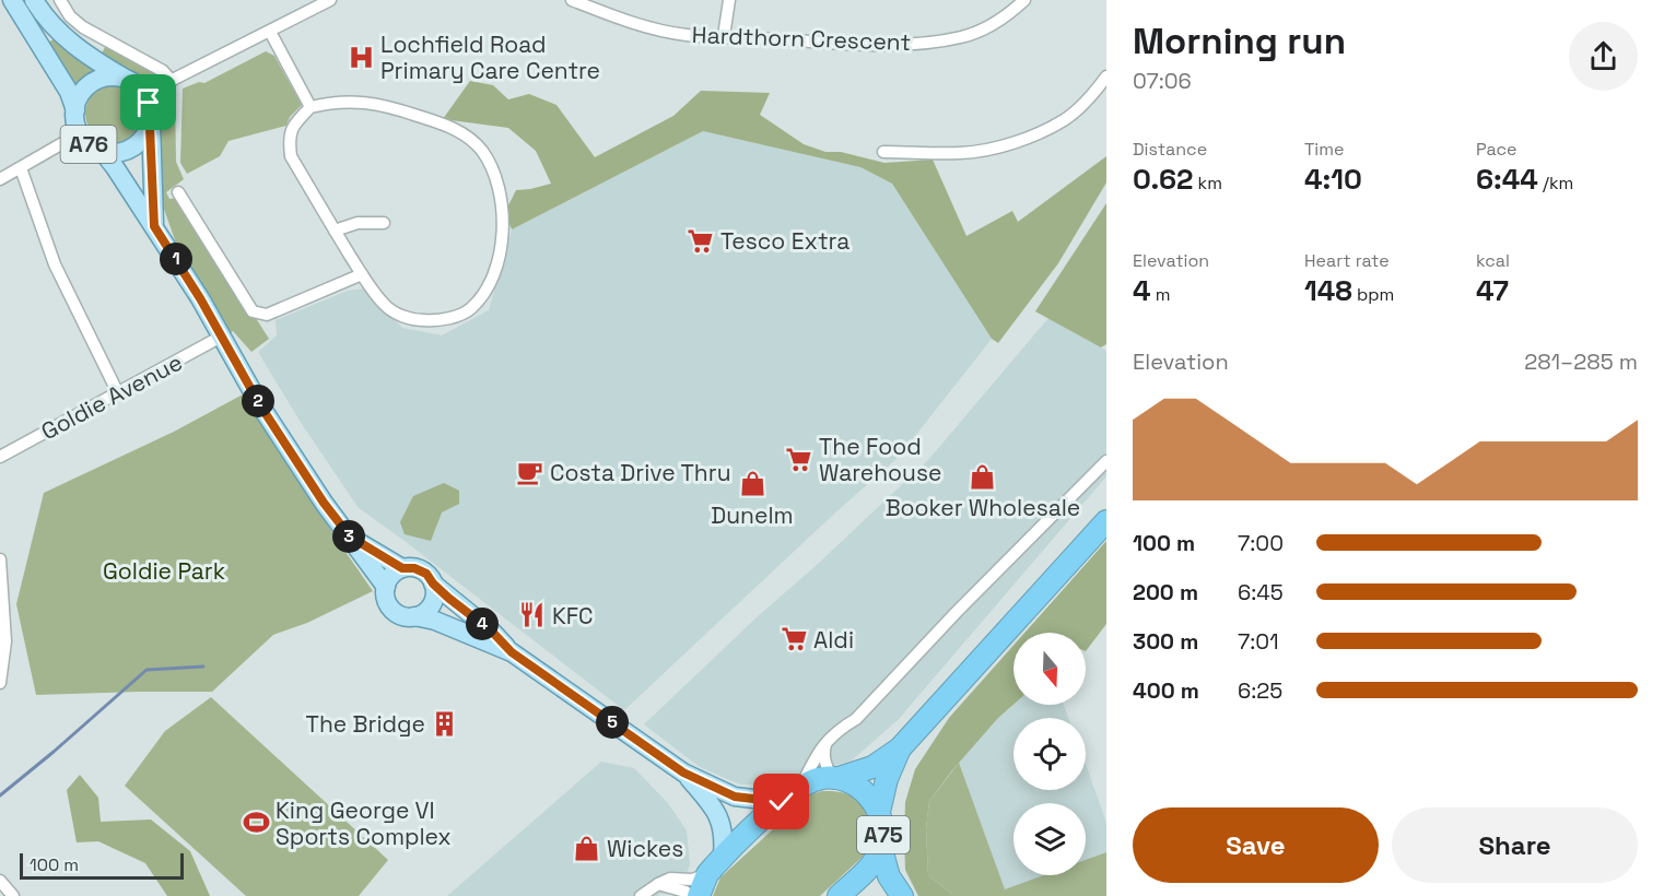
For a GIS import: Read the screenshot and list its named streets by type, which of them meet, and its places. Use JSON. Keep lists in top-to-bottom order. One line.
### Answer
{"streets":{"highway":["A75"],"main road":["A76"],"street":["Hardthorn Crescent","Goldie Avenue"]},"crossings":[["A76","Goldie Avenue"],["A76","A75"]],"parks":["Goldie Park"],"places":{"hospital":["Lochfield Road Primary Care Centre"],"supermarket":["Tesco Extra","The Food Warehouse","Aldi"],"cafe":["Costa Drive Thru"],"shop":["Booker Wholesale","Dunelm","Wickes"],"restaurant":["KFC"],"building":["The Bridge"],"sports":["King George VI Sports Complex"]},"scale_bar":"100 m","north":"bottom","page":{"heading":["Morning run","07:06"],"stats":[["Distance","0.62 km"],["Time","4:10"],["Pace","6:44 /km"],["Elevation","4 m"],["Heart rate","148 bpm"],["kcal","47"]],"pins":["1","2","3","4","5"],"chart":["Elevation","281–285 m"],"list":[{"name":"100 m","note":"7:00"},{"name":"200 m","note":"6:45"},{"name":"300 m","note":"7:01"},{"name":"400 m","note":"6:25"}],"buttons":["Save","Share"],"scale":"100 m"}}
